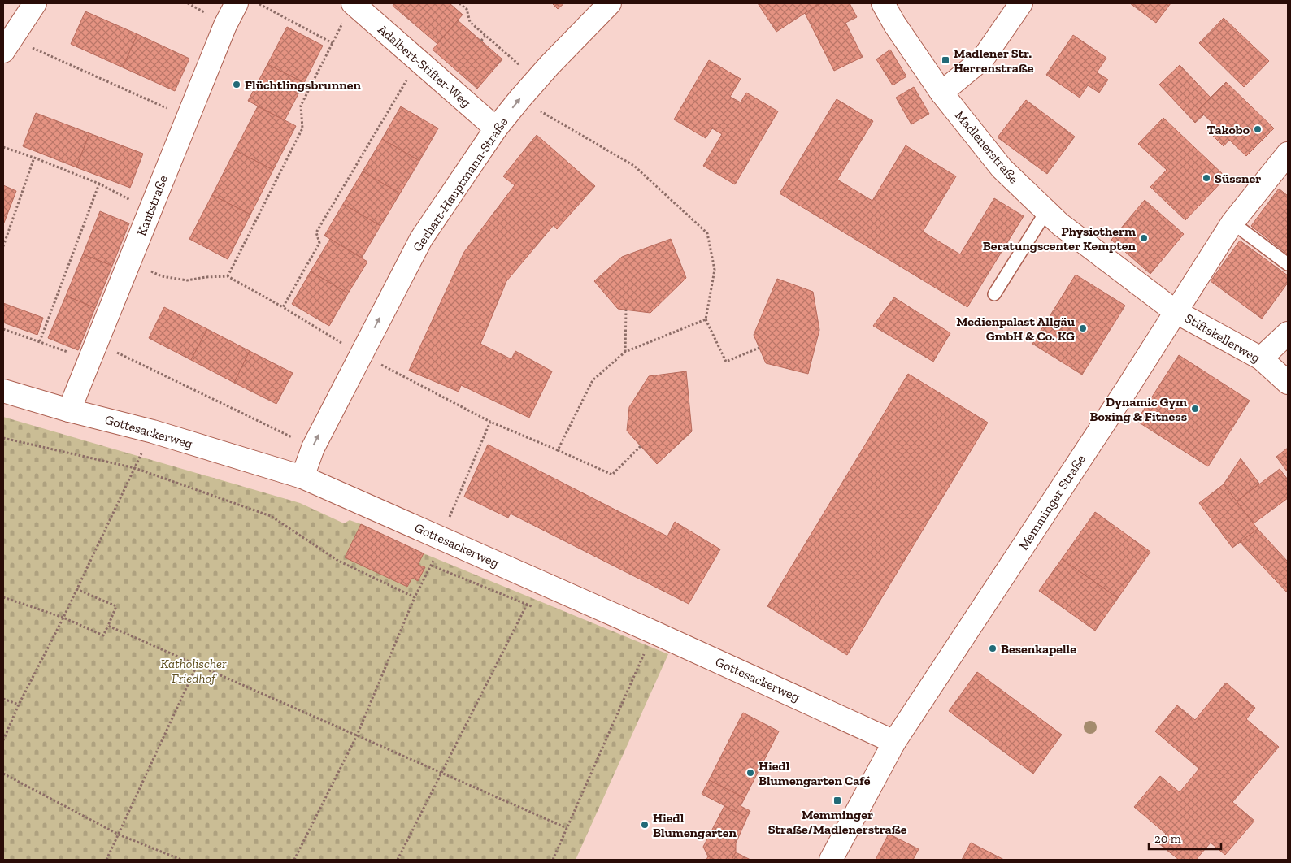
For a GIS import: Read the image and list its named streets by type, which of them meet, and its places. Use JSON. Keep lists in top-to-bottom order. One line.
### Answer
{"streets":{"street":["Adalbert-Stifter-Weg","Madlenerstraße","Gerhart-Hauptmann-Straße","Kantstraße","Stiftskellerweg","Gottesackerweg","Memminger Straße"]},"crossings":[["Adalbert-Stifter-Weg","Gerhart-Hauptmann-Straße"],["Madlenerstraße","Stiftskellerweg"],["Madlenerstraße","Memminger Straße"],["Gerhart-Hauptmann-Straße","Gottesackerweg"],["Kantstraße","Gottesackerweg"],["Stiftskellerweg","Memminger Straße"],["Gottesackerweg","Memminger Straße"]],"one_way":["Gerhart-Hauptmann-Straße"],"parks":["Katholischer Friedhof"],"places":{"transit":["Madlener Str. Herrenstraße","Memminger Straße/Madlenerstraße"],"other":["Flüchtlingsbrunnen","Takobo","Süssner","Physiotherm Beratungscenter Kempten","Medienpalast Allgäu GmbH & Co. KG","Dynamic Gym Boxing & Fitness","Besenkapelle","Hiedl Blumengarten Café","Hiedl Blumengarten"]},"scale_bar":"20 m"}
